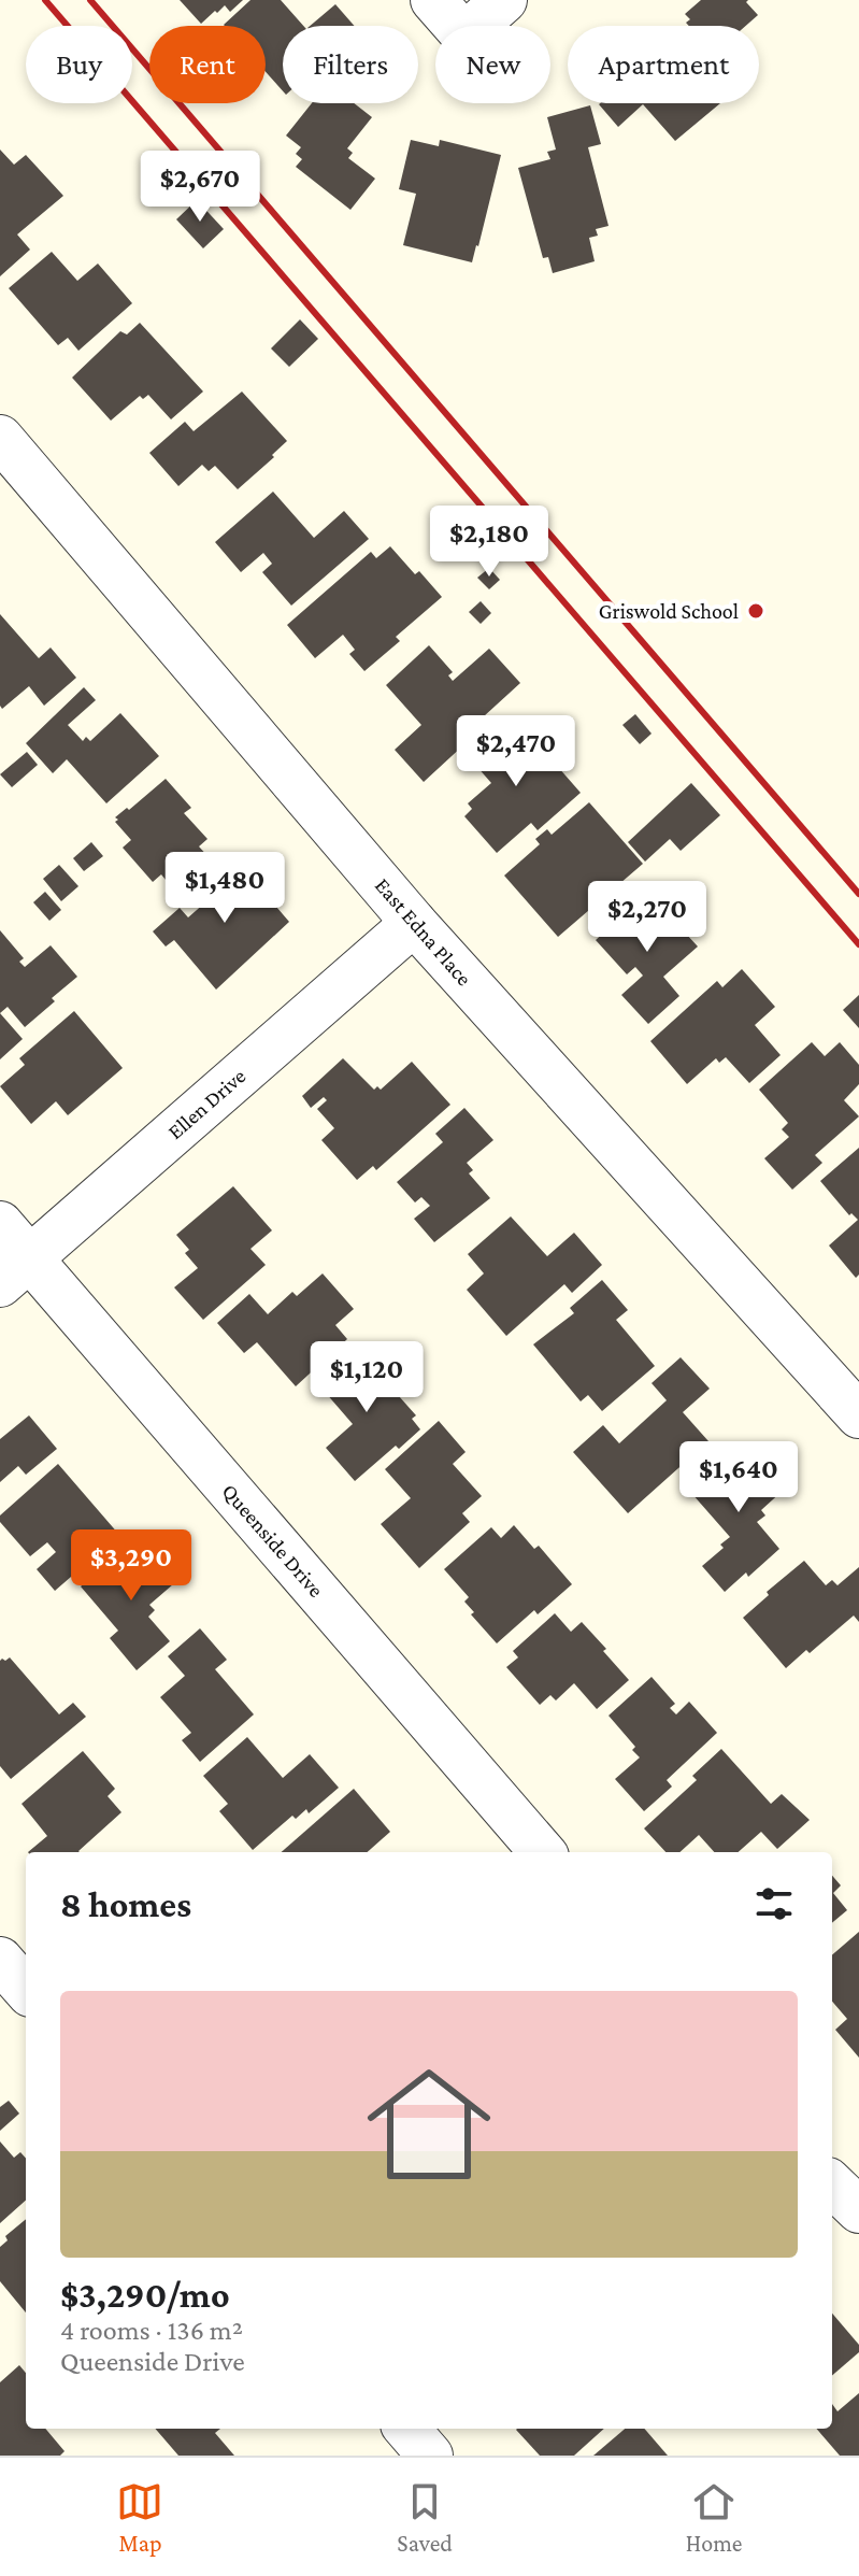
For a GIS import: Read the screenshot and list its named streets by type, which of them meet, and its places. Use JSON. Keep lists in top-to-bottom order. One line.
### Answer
{"streets":{"street":["East Edna Place","Ellen Drive","Queenside Drive"]},"crossings":[["East Edna Place","Ellen Drive"],["Ellen Drive","Queenside Drive"]],"places":["Griswold School"],"page":{"chip":["Buy","Rent","Filters","New","Apartment"],"price":["$2,670","$2,180","$2,470","$1,480","$2,270","$1,120","$1,640","$3,290"],"heading":"8 homes","list":[{"name":"$3,290/mo","note":"4 rooms · 136 m² · Queenside Drive"}],"tabs":["Map","Saved","Home"]}}
